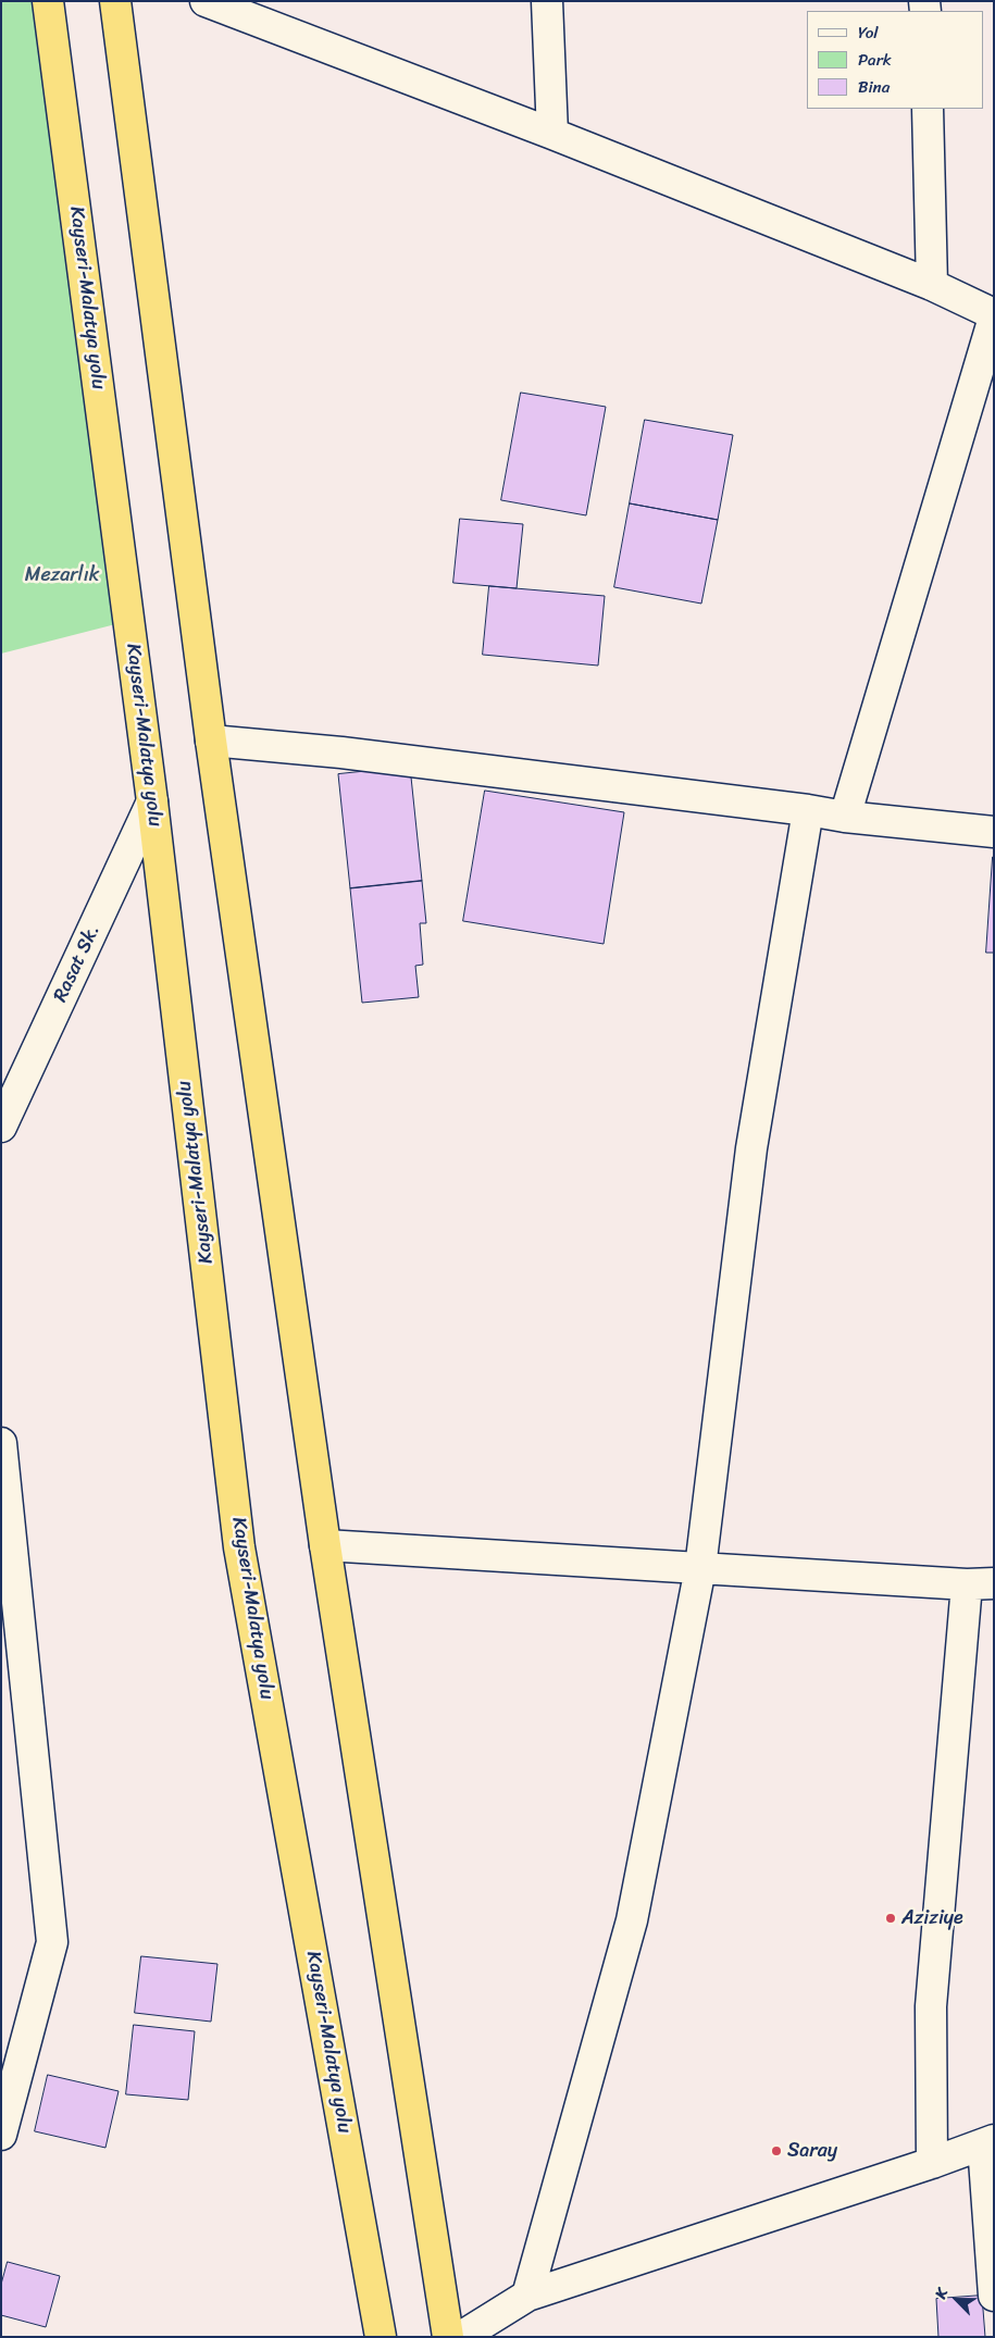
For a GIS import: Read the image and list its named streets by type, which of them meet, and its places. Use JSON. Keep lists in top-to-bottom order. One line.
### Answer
{"streets":{"highway":["Kayseri-Malatya yolu"],"street":["Rasat Sk."]},"crossings":[["Kayseri-Malatya yolu","Rasat Sk."]],"parks":["Mezarlık"],"places":["Aziziye","Saray"],"legend":["Yol","Park","Bina"],"north":"top left"}
